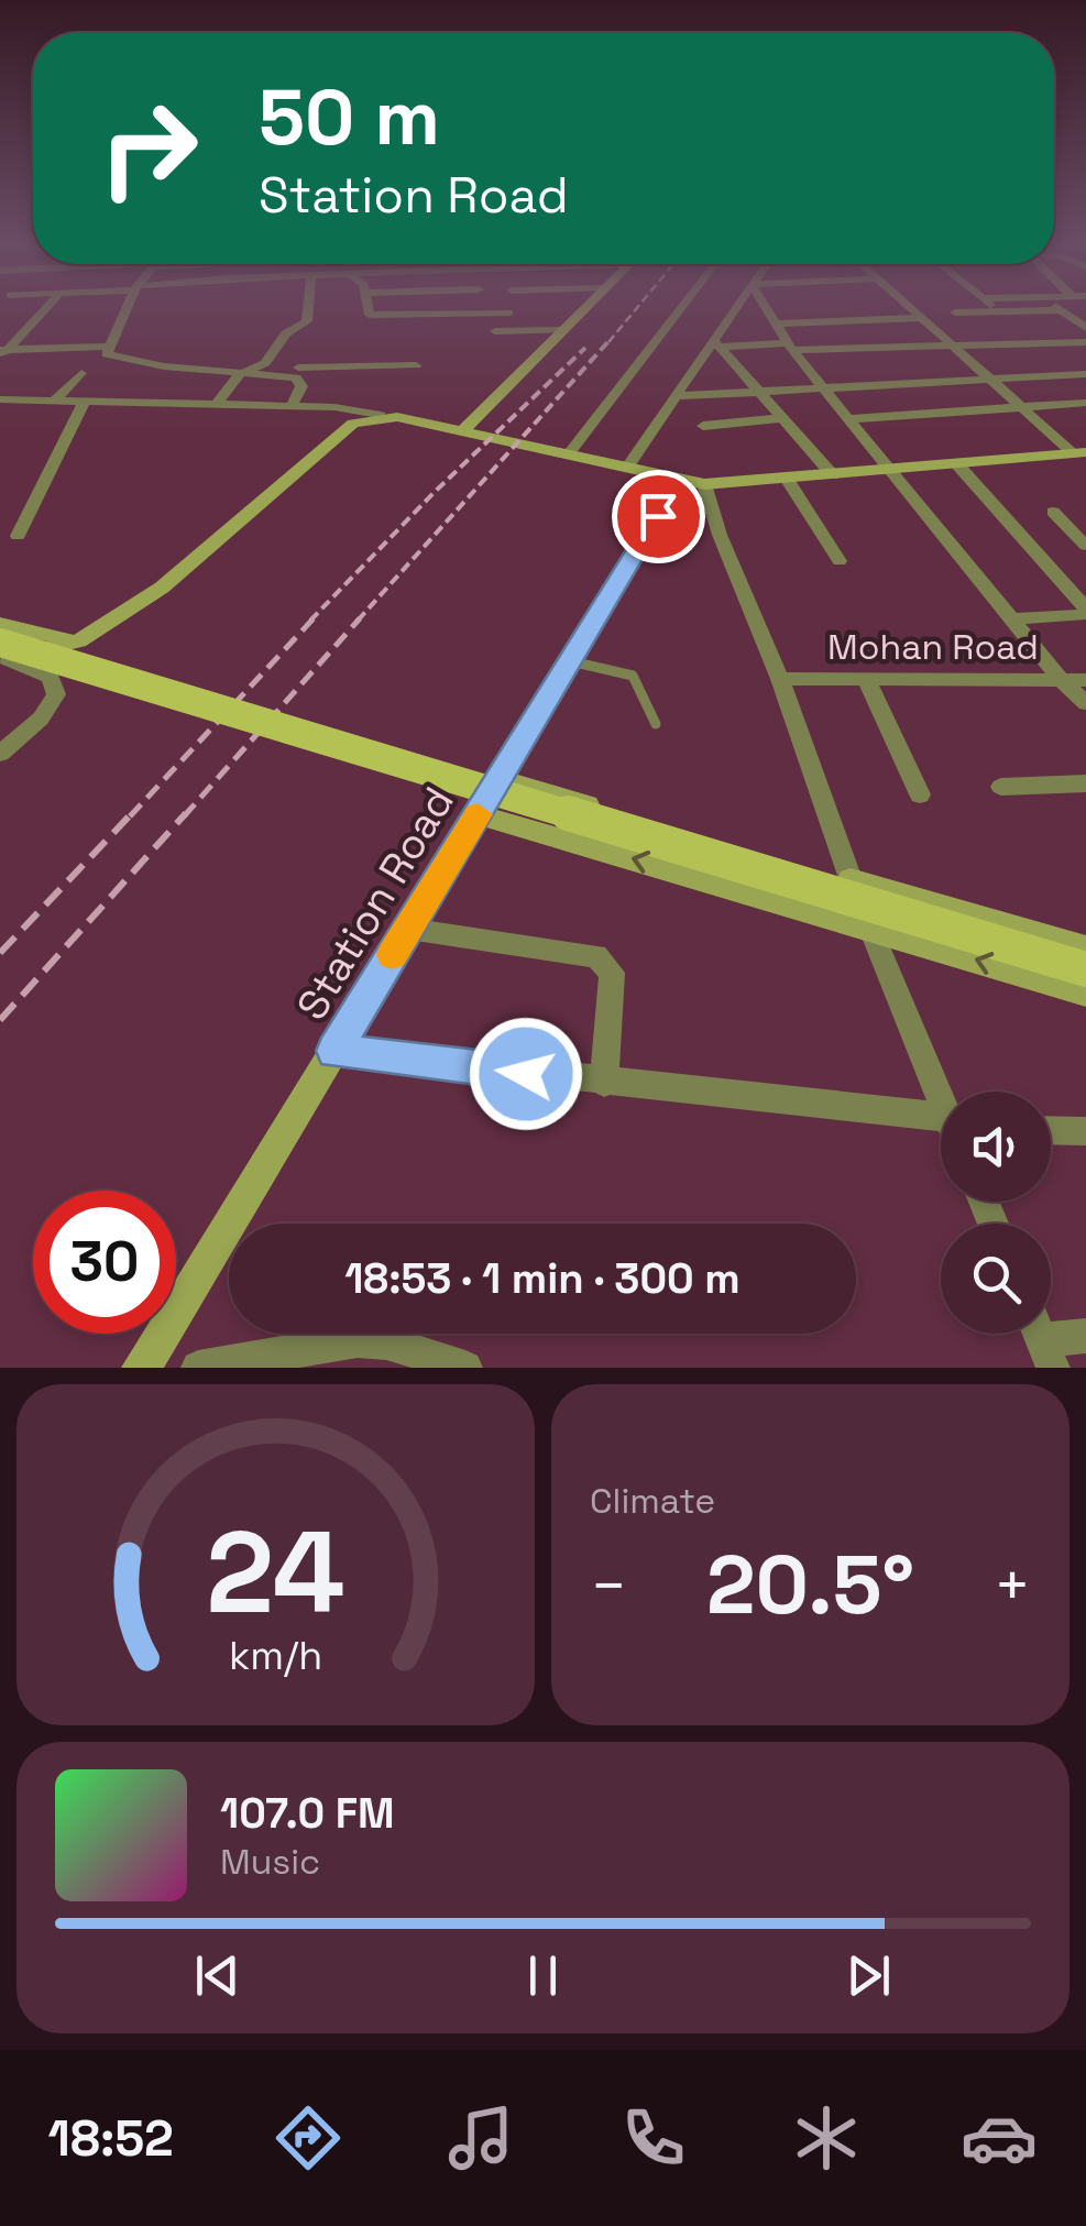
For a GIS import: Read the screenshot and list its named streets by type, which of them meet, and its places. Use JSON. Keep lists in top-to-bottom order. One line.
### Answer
{"streets":{"main road":["Station Road"],"street":["Mohan Road"]},"page":{"turn":["50 m","Station Road"],"limit":"30","trip":"18:53 · 1 min · 300 m","tile":"Climate","heat":["−","20.5°","+"],"song":["107.0 FM","Music"],"tabs":"18:52","gauge":["24","km/h"]}}
